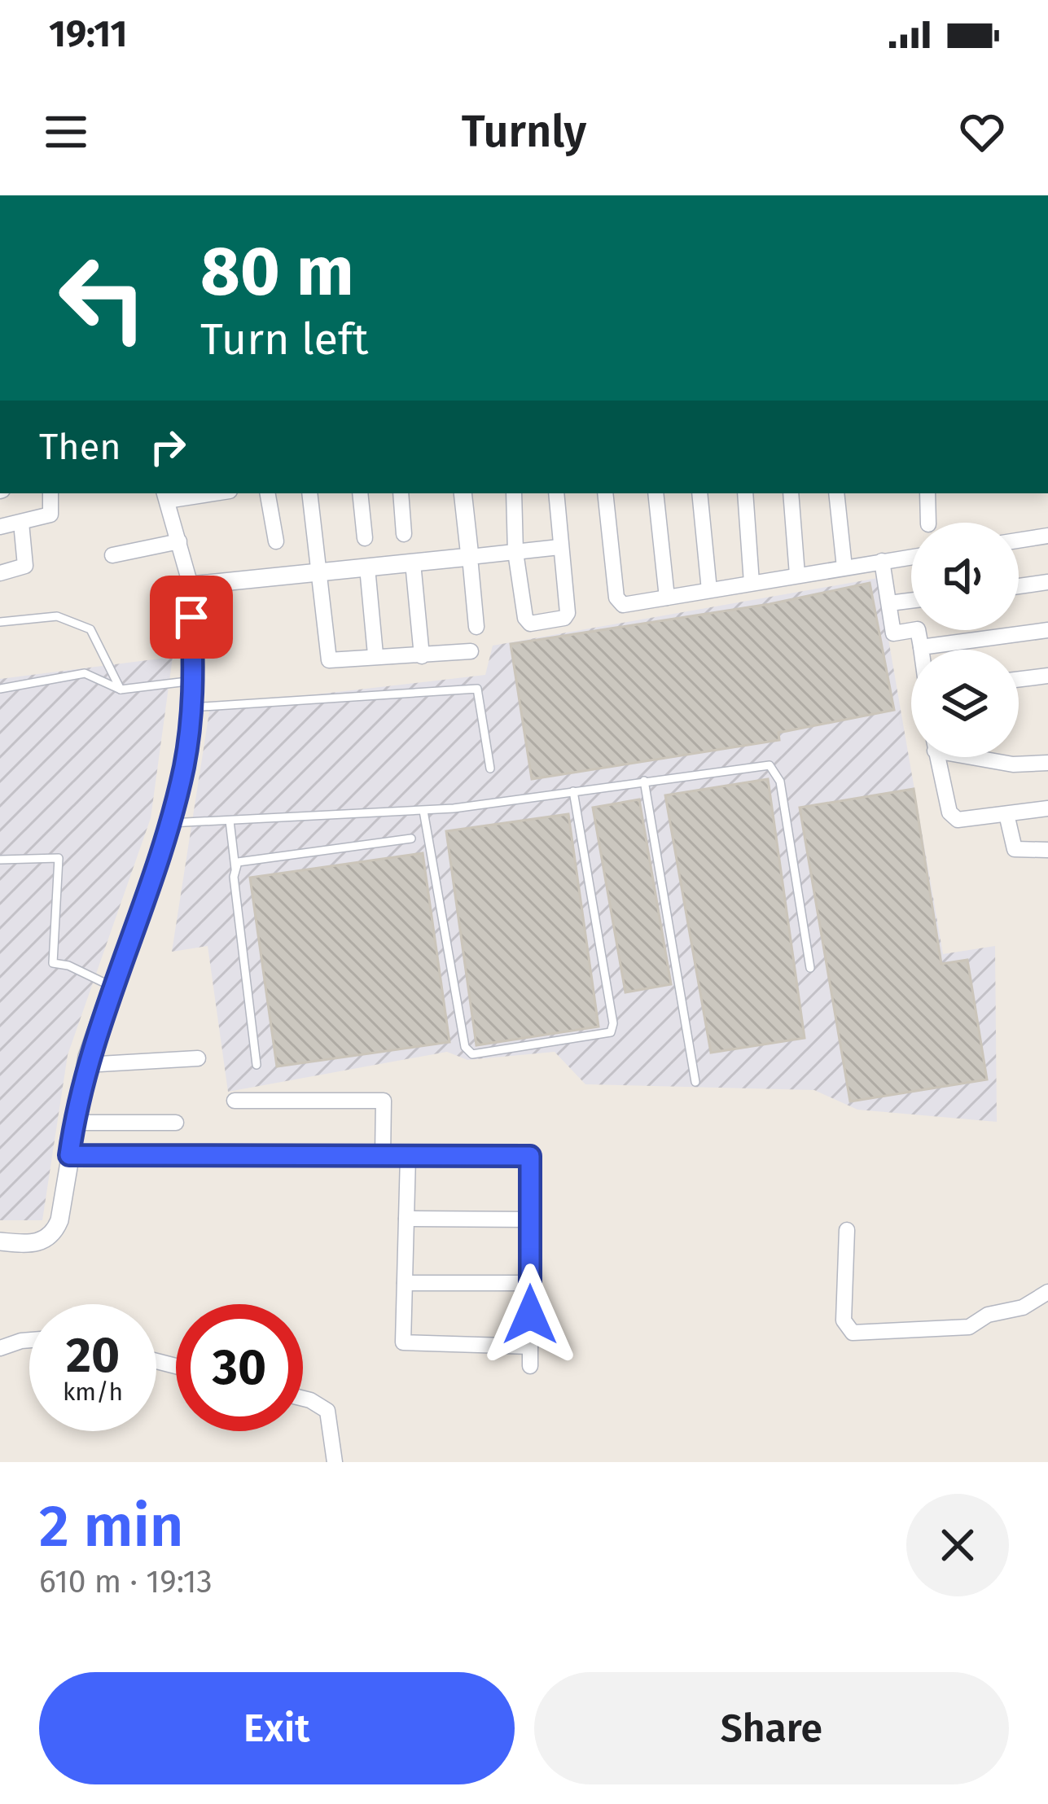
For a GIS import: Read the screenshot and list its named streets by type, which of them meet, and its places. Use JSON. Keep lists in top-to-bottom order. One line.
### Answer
{"page":{"status":"19:11","header":"Turnly","turn":["80 m","Turn left"],"then":"Then","speed":"20 km/h","limit":"30","heading":["2 min","610 m · 19:13"],"buttons":["Exit","Share"]}}
